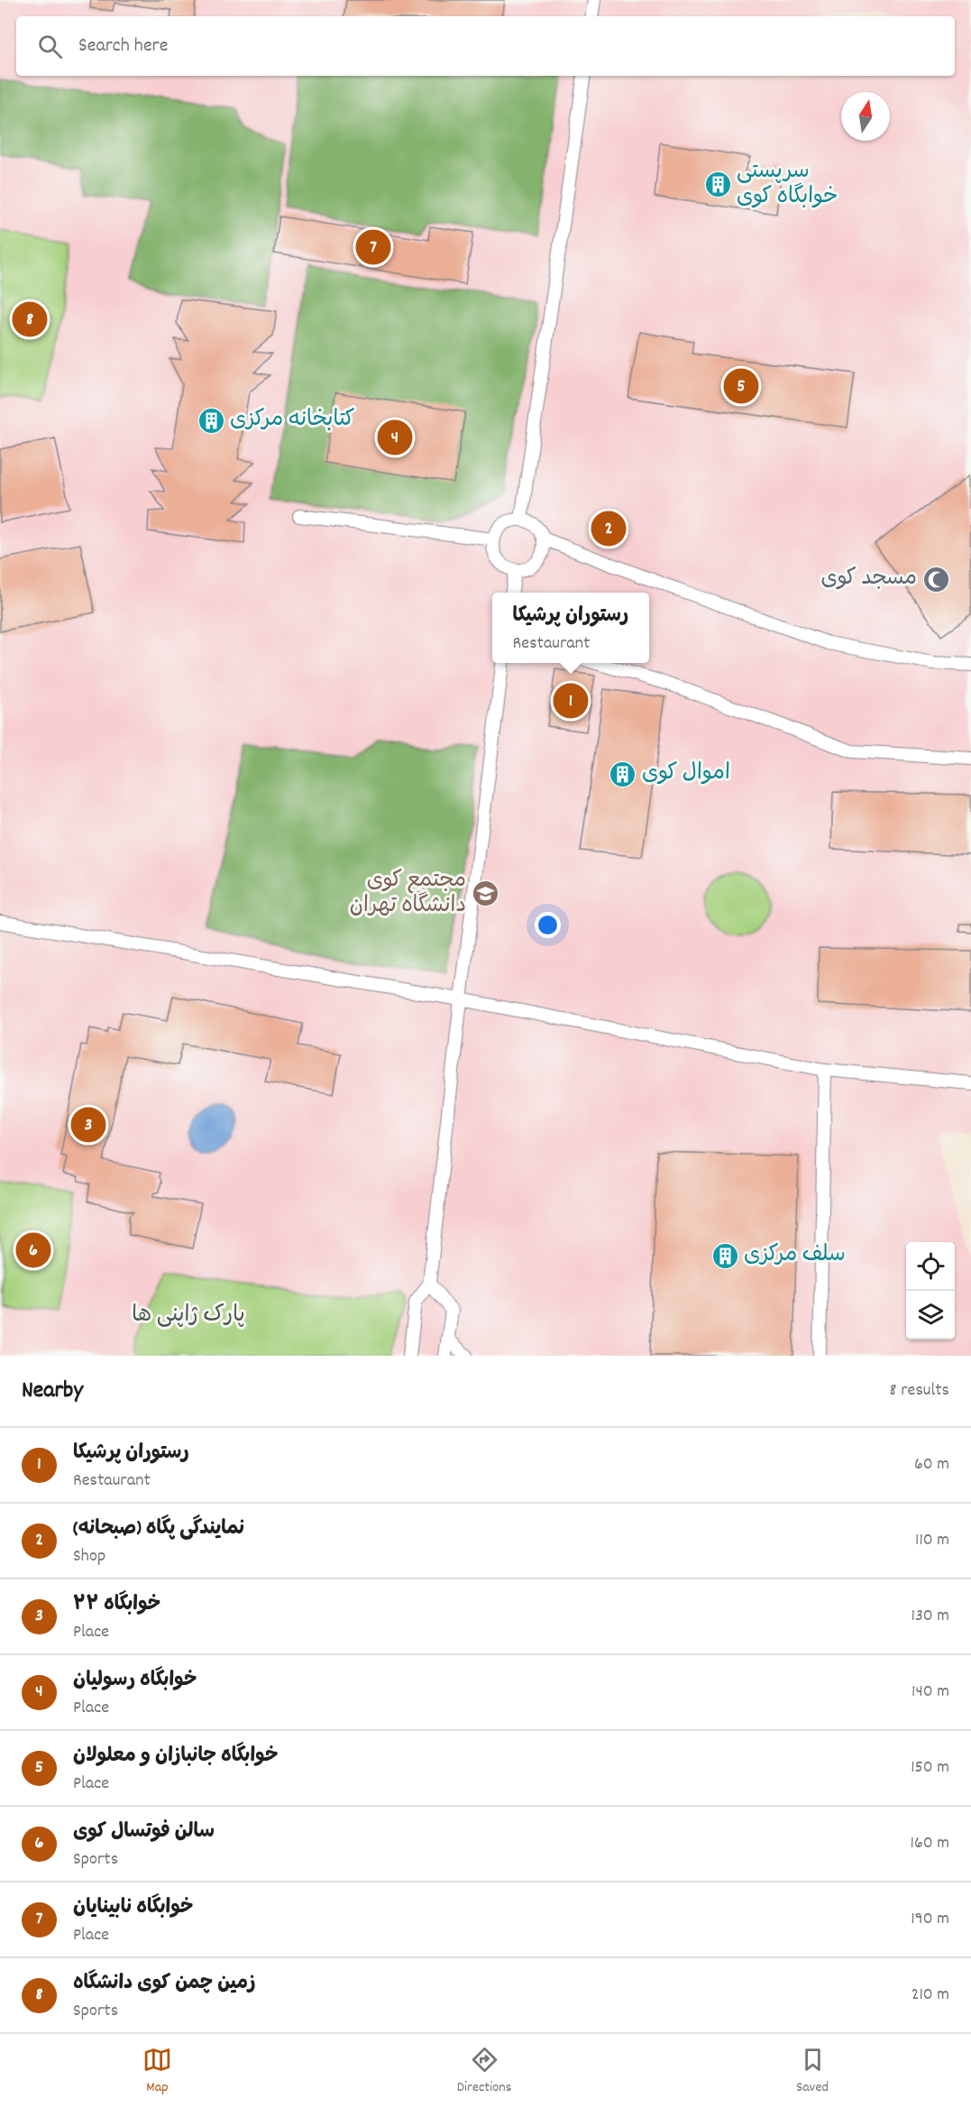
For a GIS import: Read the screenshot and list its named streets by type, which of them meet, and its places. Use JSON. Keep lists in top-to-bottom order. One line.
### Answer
{"parks":["پارک ژاپنی ها"],"places":{"building":["سرپستی خوابگاه کوی","کتابخانه مرکزی","اموال کوی","سلف مرکزی"],"mosque":["مسجد کوی"],"school or university":["مجتمع کوی دانشگاه تهران"]},"north":"top","page":{"search":"Search here","pins":["7","8","5","4","2","1","3","6"],"popup":["رستوران پرشیکا","Restaurant"],"heading":["Nearby","8 results"],"list":[{"mark":"1","name":"رستوران پرشیکا","note":"Restaurant","value":"60 m"},{"mark":"2","name":"نمایندگی پگاه (صبحانه)","note":"Shop","value":"110 m"},{"mark":"3","name":"خوابگاه ۲۲","note":"Place","value":"130 m"},{"mark":"4","name":"خوابگاه رسولیان","note":"Place","value":"140 m"},{"mark":"5","name":"خوابگاه جانبازان و معلولان","note":"Place","value":"150 m"},{"mark":"6","name":"سالن فوتسال کوی","note":"Sports","value":"160 m"},{"mark":"7","name":"خوابگاه نابینایان","note":"Place","value":"190 m"},{"mark":"8","name":"زمین چمن کوی دانشگاه","note":"Sports","value":"210 m"}],"nav":["Map","Directions","Saved"]}}
